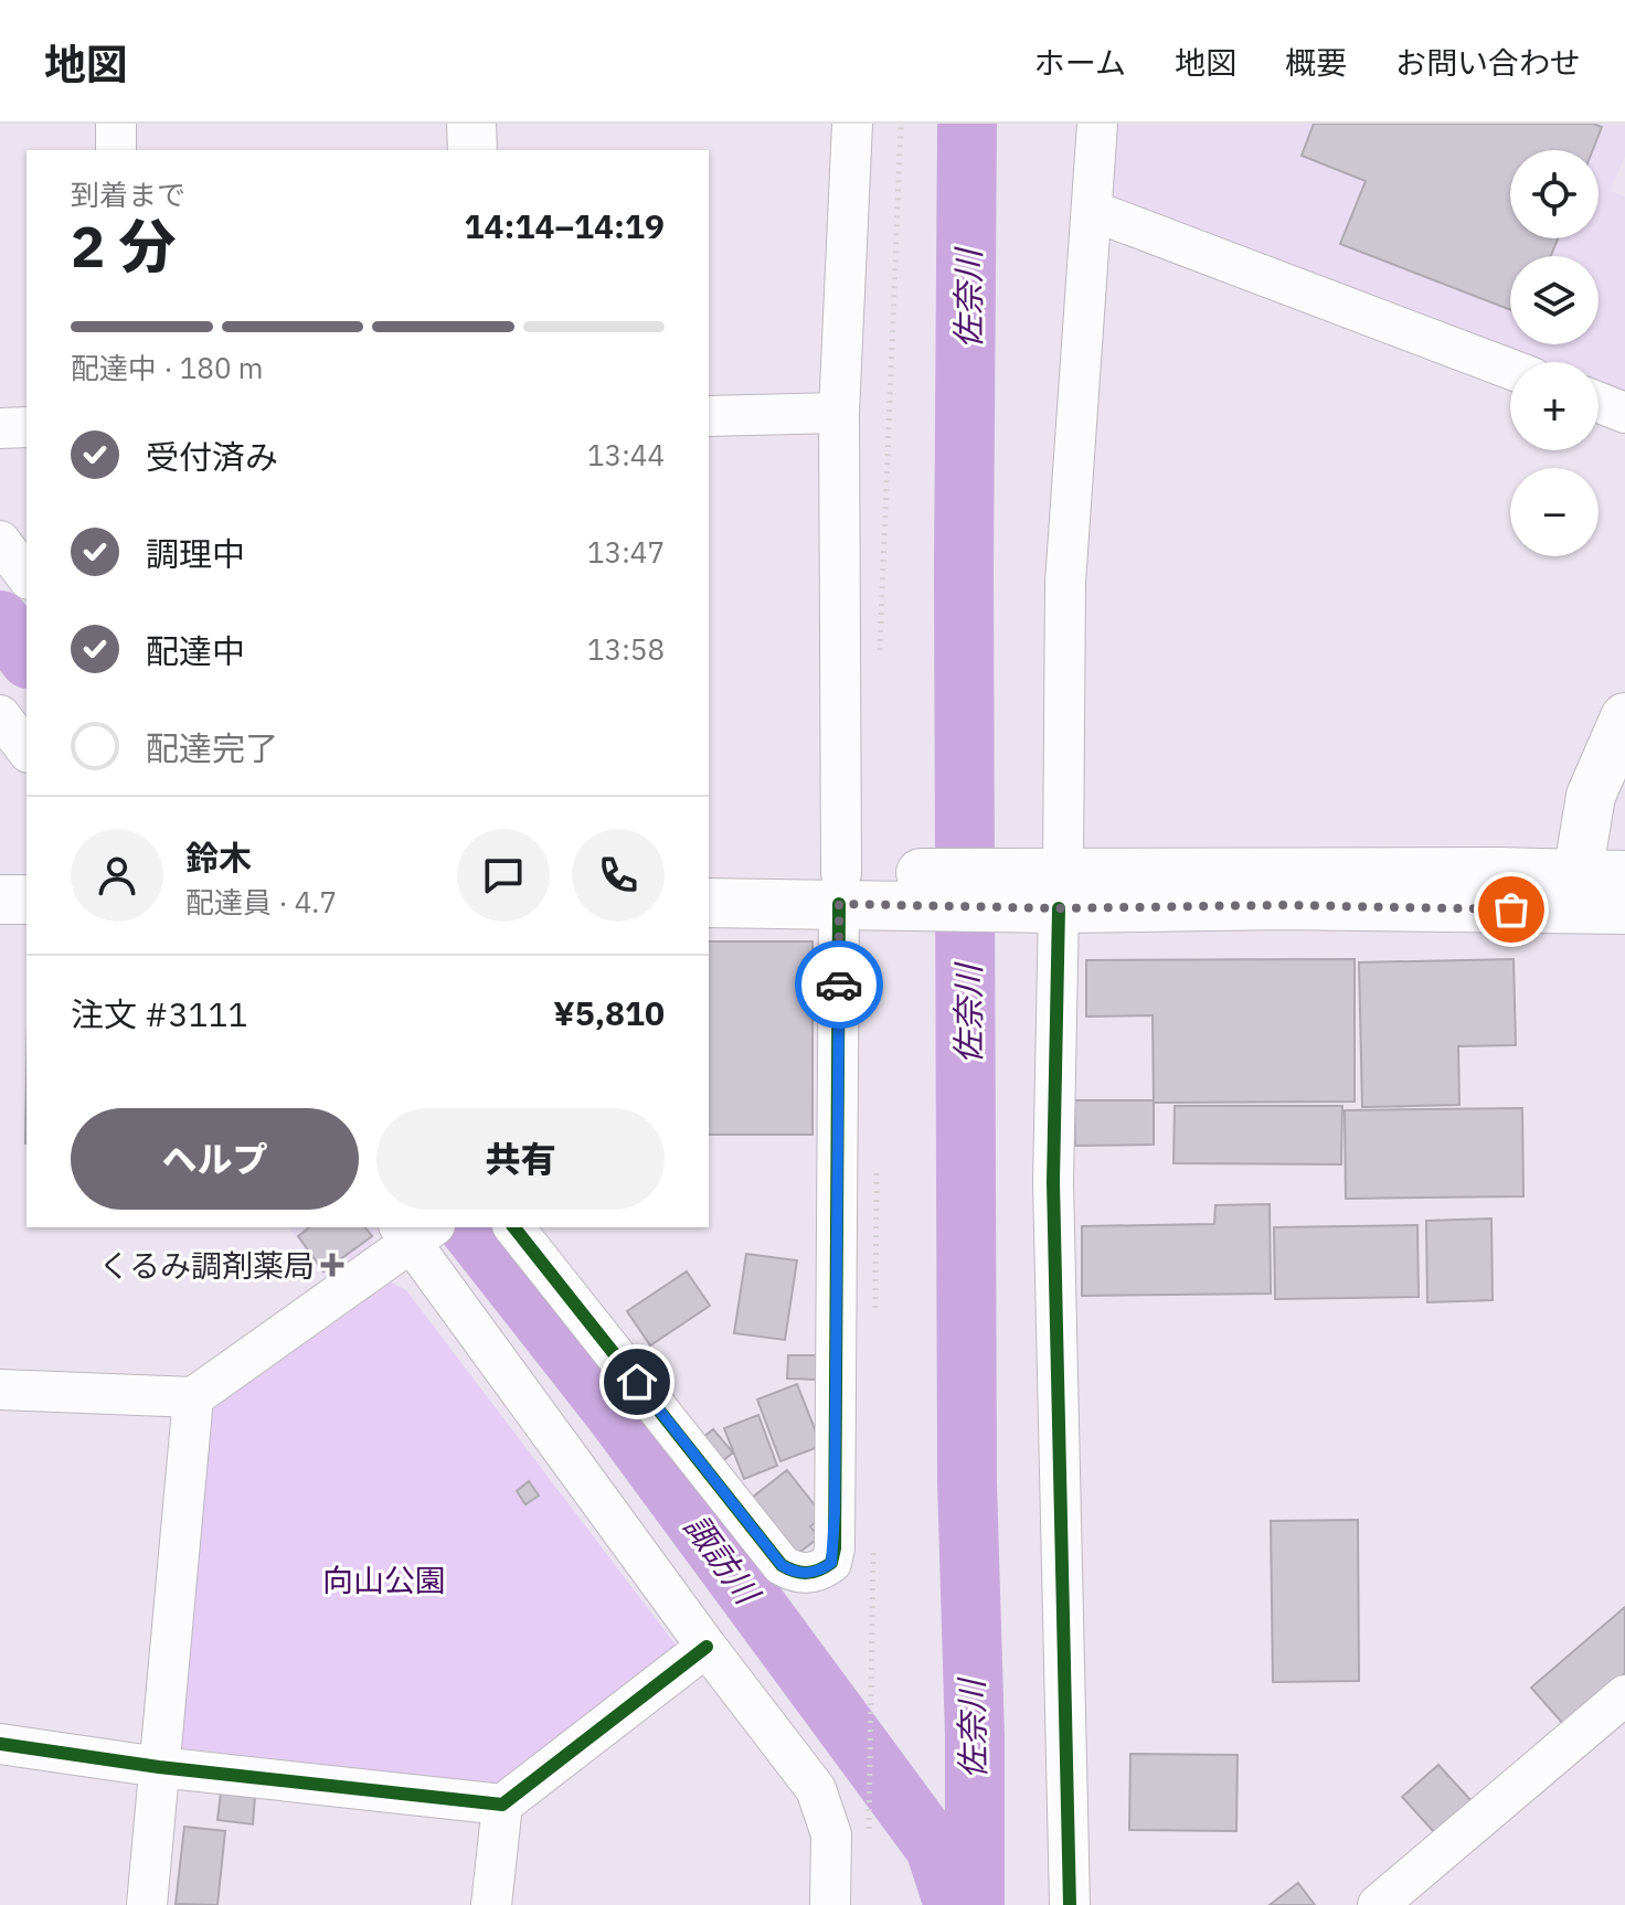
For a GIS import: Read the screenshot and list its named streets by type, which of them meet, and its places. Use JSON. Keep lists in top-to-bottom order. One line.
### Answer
{"water":["佐奈川","諏訪川"],"parks":["向山公園"],"places":{"health":["くるみ調剤薬局"]},"page":{"header":"地図","nav":["ホーム","地図","概要","お問い合わせ"],"map_buttons":["+","−"],"heading":["2 分","到着まで","14:14–14:19"],"panel":["鈴木","配達員 · 4.7","注文 #3111","¥5,810"],"bar":"配達中 · 180 m","list":[["受付済み","13:44"],["調理中","13:47"],["配達中","13:58"],"配達完了"],"buttons":["ヘルプ","共有"]}}
